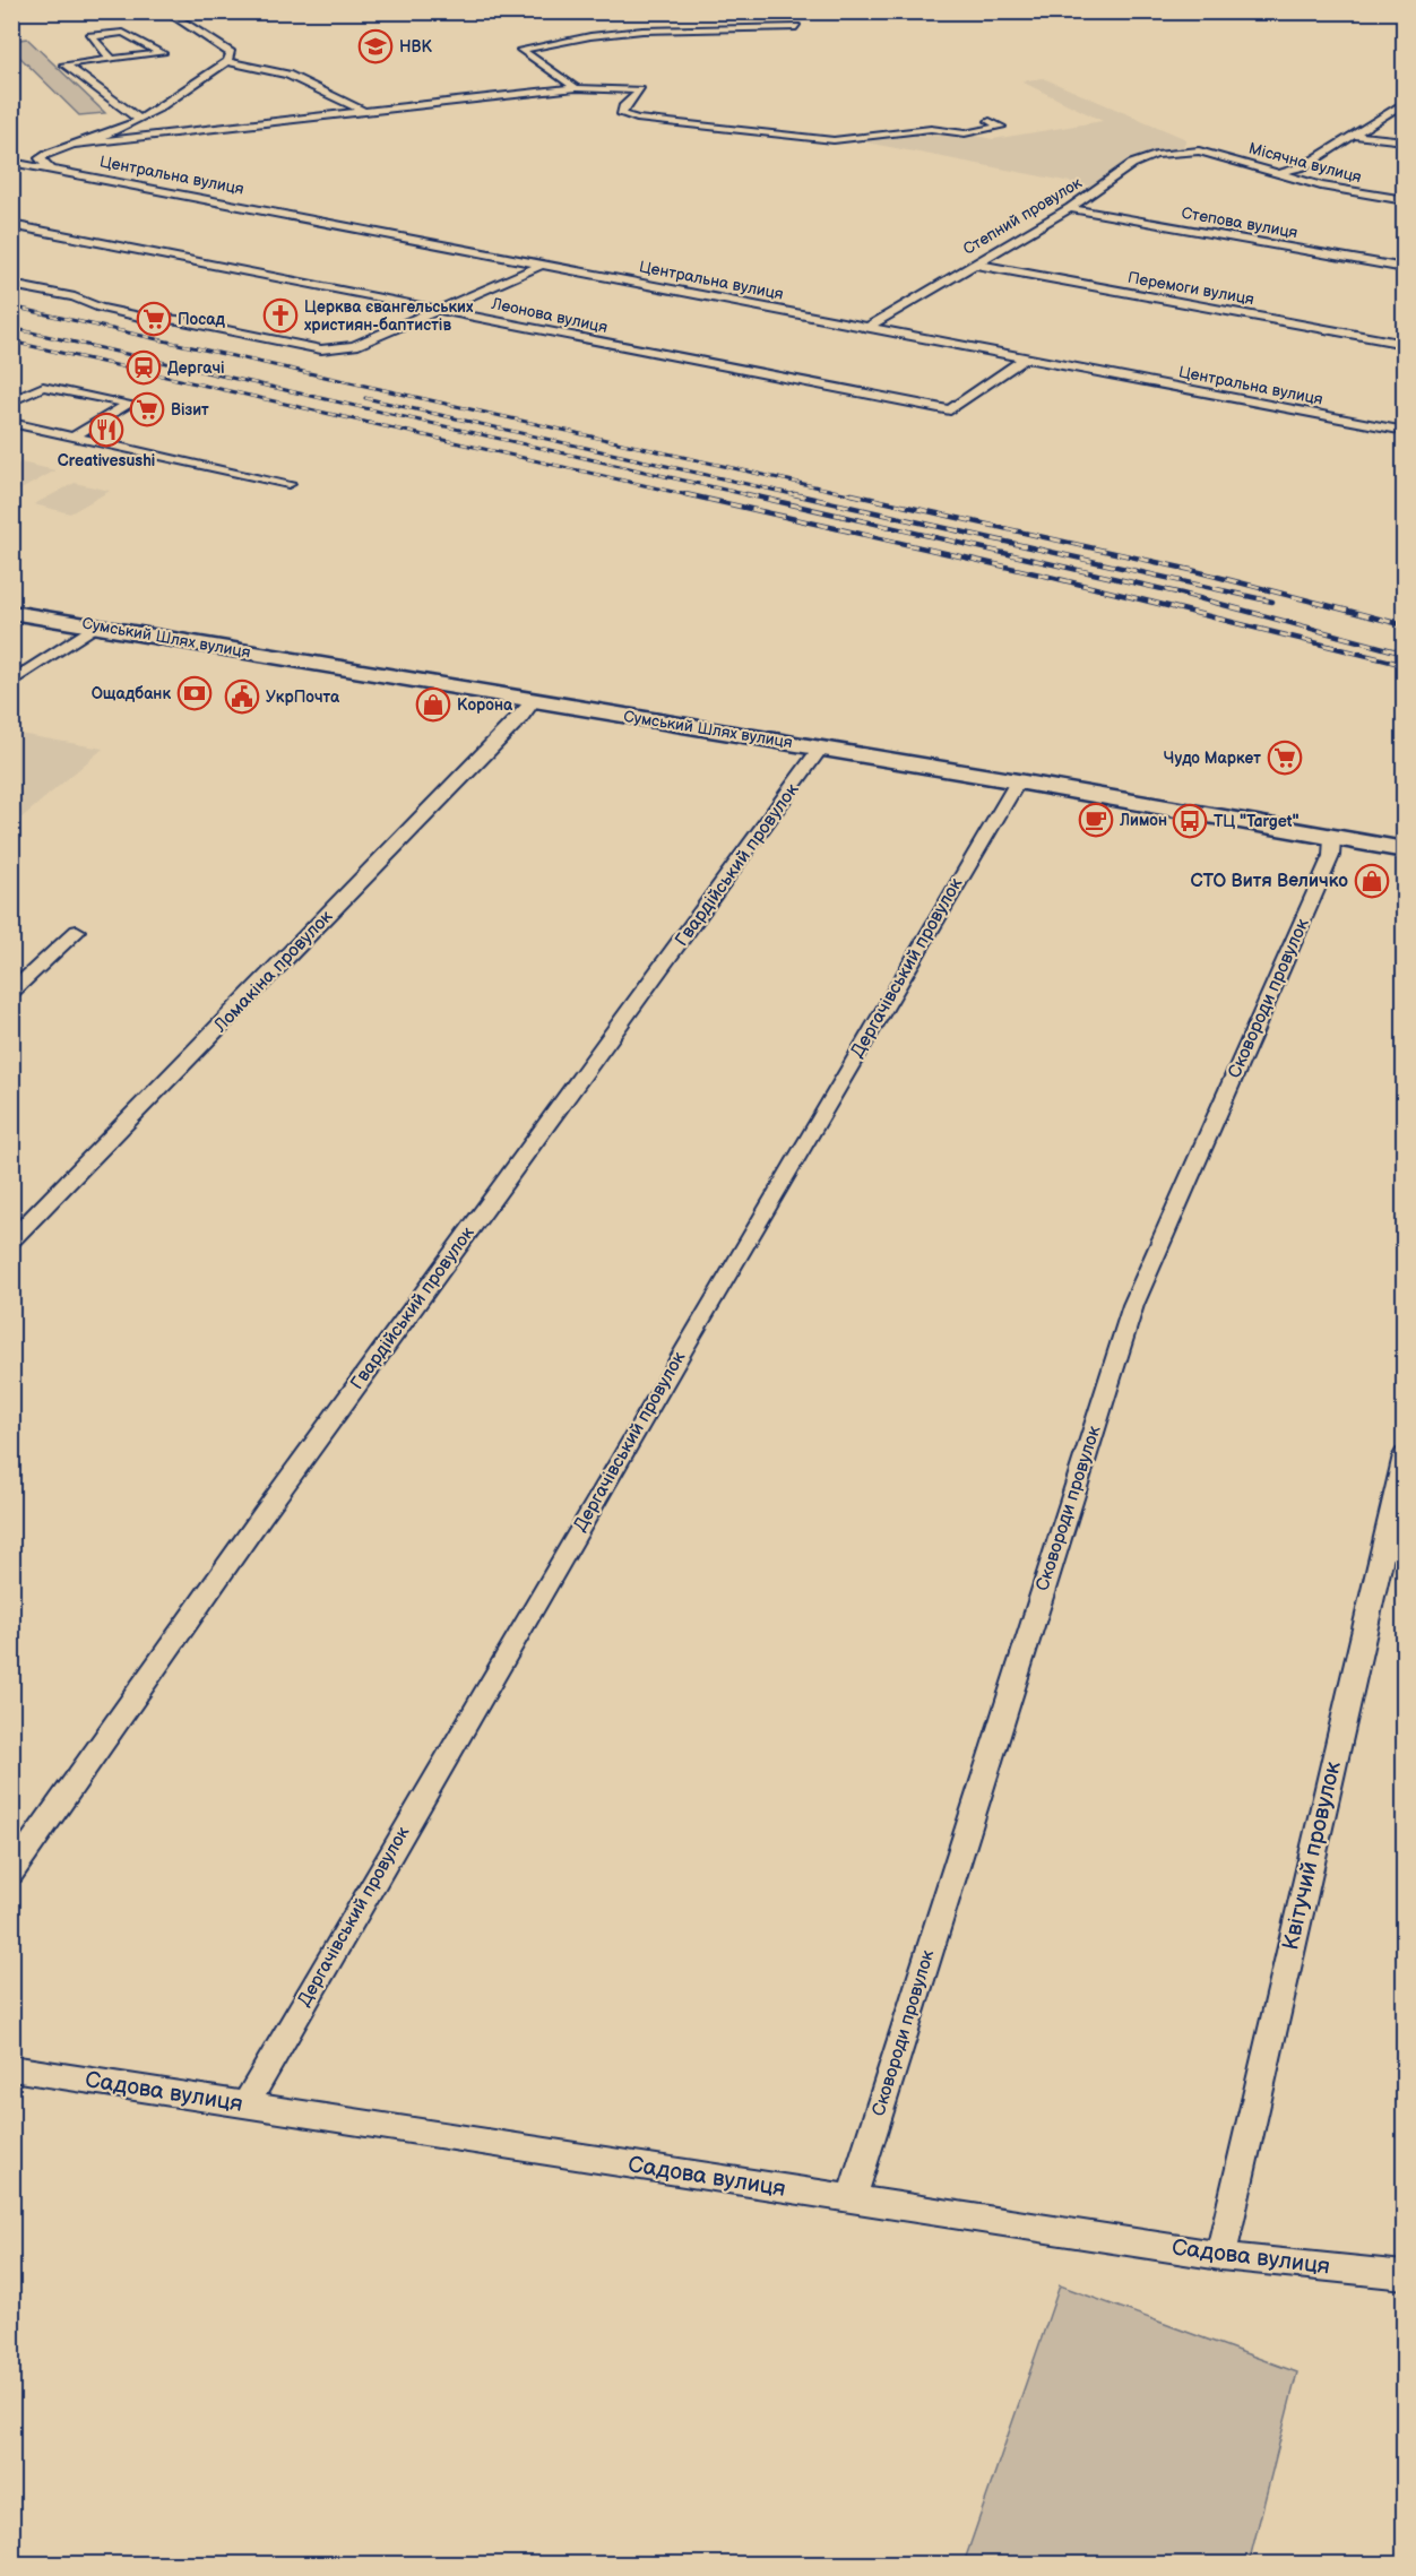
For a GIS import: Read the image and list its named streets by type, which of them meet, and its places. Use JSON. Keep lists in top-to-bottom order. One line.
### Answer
{"streets":{"main road":["Сумський Шлях вулиця"],"street":["Місячна вулиця","Центральна вулиця","Степний провулок","Степова вулиця","Перемоги вулиця","Леонова вулиця","Гвардійський провулок","Дергачівський провулок","Ломакіна провулок","Сковороди провулок","Квітучий провулок","Садова вулиця"]},"crossings":[["Місячна вулиця","Степний провулок"],["Центральна вулиця","Степний провулок"],["Центральна вулиця","Леонова вулиця"],["Степний провулок","Степова вулиця"],["Степний провулок","Перемоги вулиця"],["Сумський Шлях вулиця","Гвардійський провулок"],["Сумський Шлях вулиця","Дергачівський провулок"],["Сумський Шлях вулиця","Ломакіна провулок"],["Сумський Шлях вулиця","Сковороди провулок"],["Дергачівський провулок","Садова вулиця"],["Сковороди провулок","Садова вулиця"],["Квітучий провулок","Садова вулиця"]],"places":{"school or university":["НВК"],"church":["Церква євангельських християн-баптистів"],"supermarket":["Посад","Візит","Чудо Маркет"],"station":["Дергачі"],"restaurant":["Creativesushi"],"bank":["Ощадбанк"],"public building":["УкрПочта"],"shop":["Корона","СТО Витя Величко"],"cafe":["Лимон"],"bus stop":["ТЦ \"Target\""]}}
